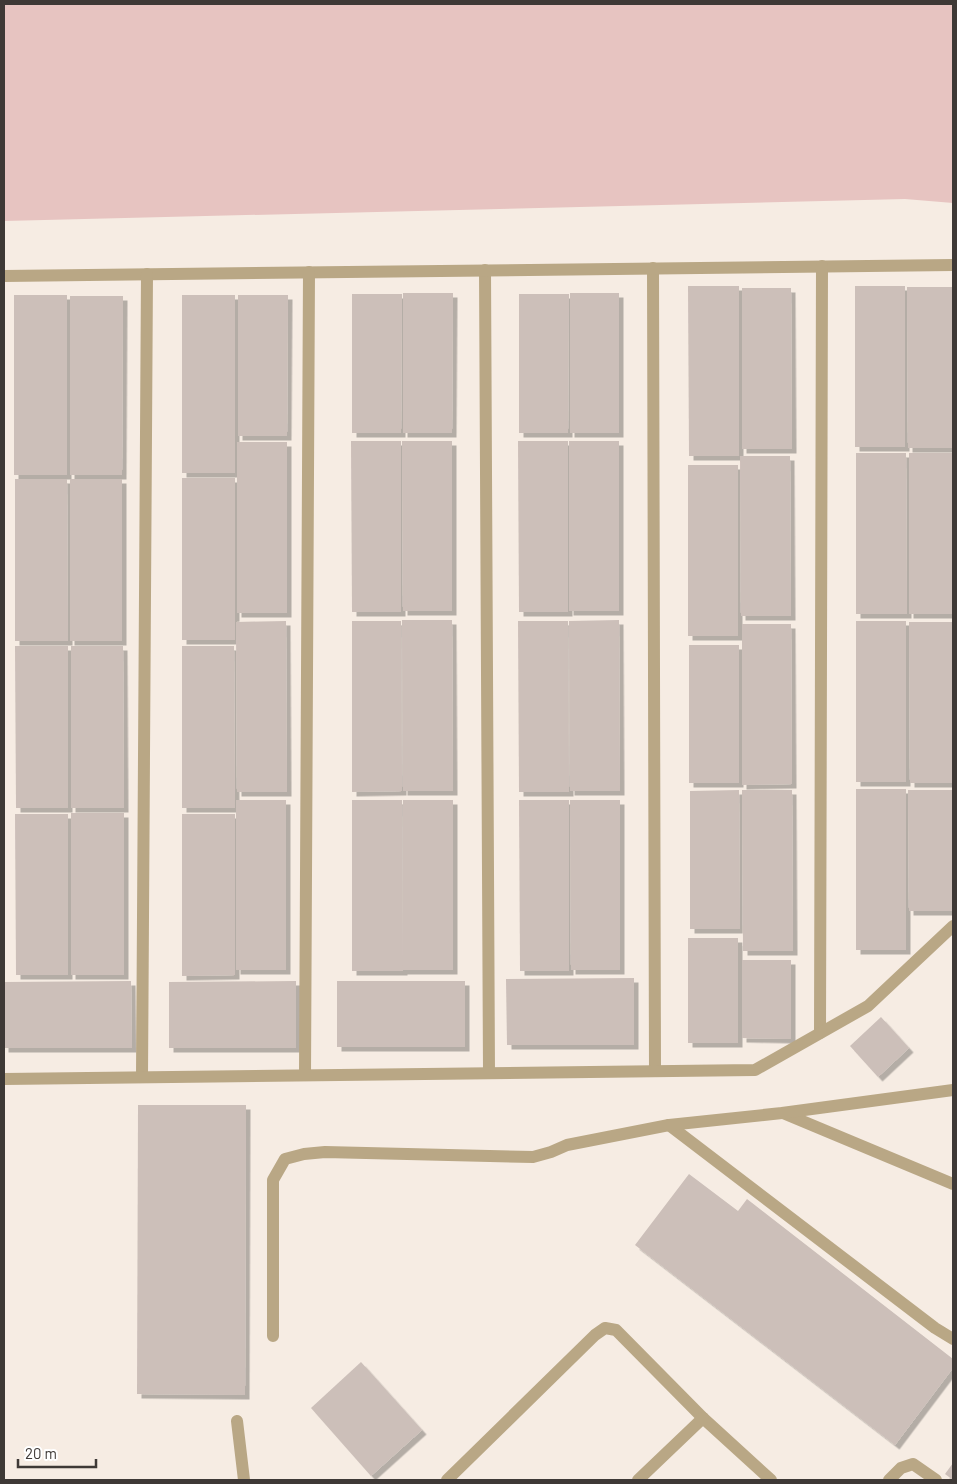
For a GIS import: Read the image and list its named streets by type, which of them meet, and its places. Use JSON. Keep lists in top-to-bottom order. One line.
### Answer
{"scale_bar":"20 m"}
